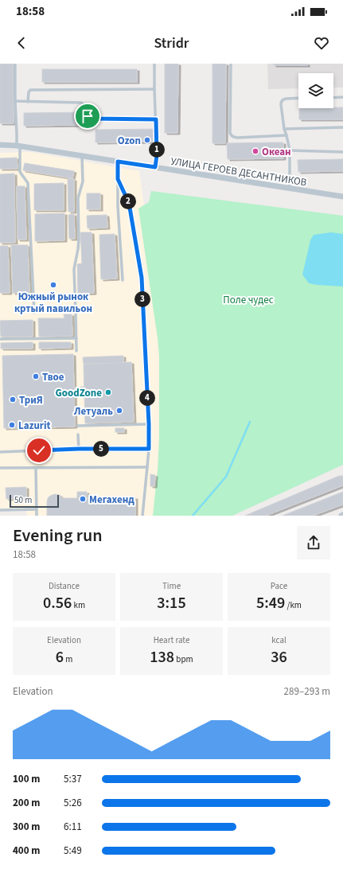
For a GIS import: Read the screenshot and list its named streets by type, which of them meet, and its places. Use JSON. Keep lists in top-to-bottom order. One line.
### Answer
{"streets":{"street":["УЛИЦА ГЕРОЕВ ДЕСАНТНИКОВ"]},"parks":["Поле чудес"],"places":["Ozon","Океан","Южный рынок кртый павильон","Твое","GoodZone","ТриЯ","Летуаль","Lazurit","Мегахенд"],"scale_bar":"50 m","page":{"status":"18:58","header":"Stridr","pins":["1","2","3","4","5"],"scale":"50 m","heading":["Evening run","18:58"],"stats":[["Distance","0.56 km"],["Time","3:15"],["Pace","5:49 /km"],["Elevation","6 m"],["Heart rate","138 bpm"],["kcal","36"]],"chart":["Elevation","289–293 m"],"list":[{"name":"100 m","note":"5:37"},{"name":"200 m","note":"5:26"},{"name":"300 m","note":"6:11"},{"name":"400 m","note":"5:49"}]}}
